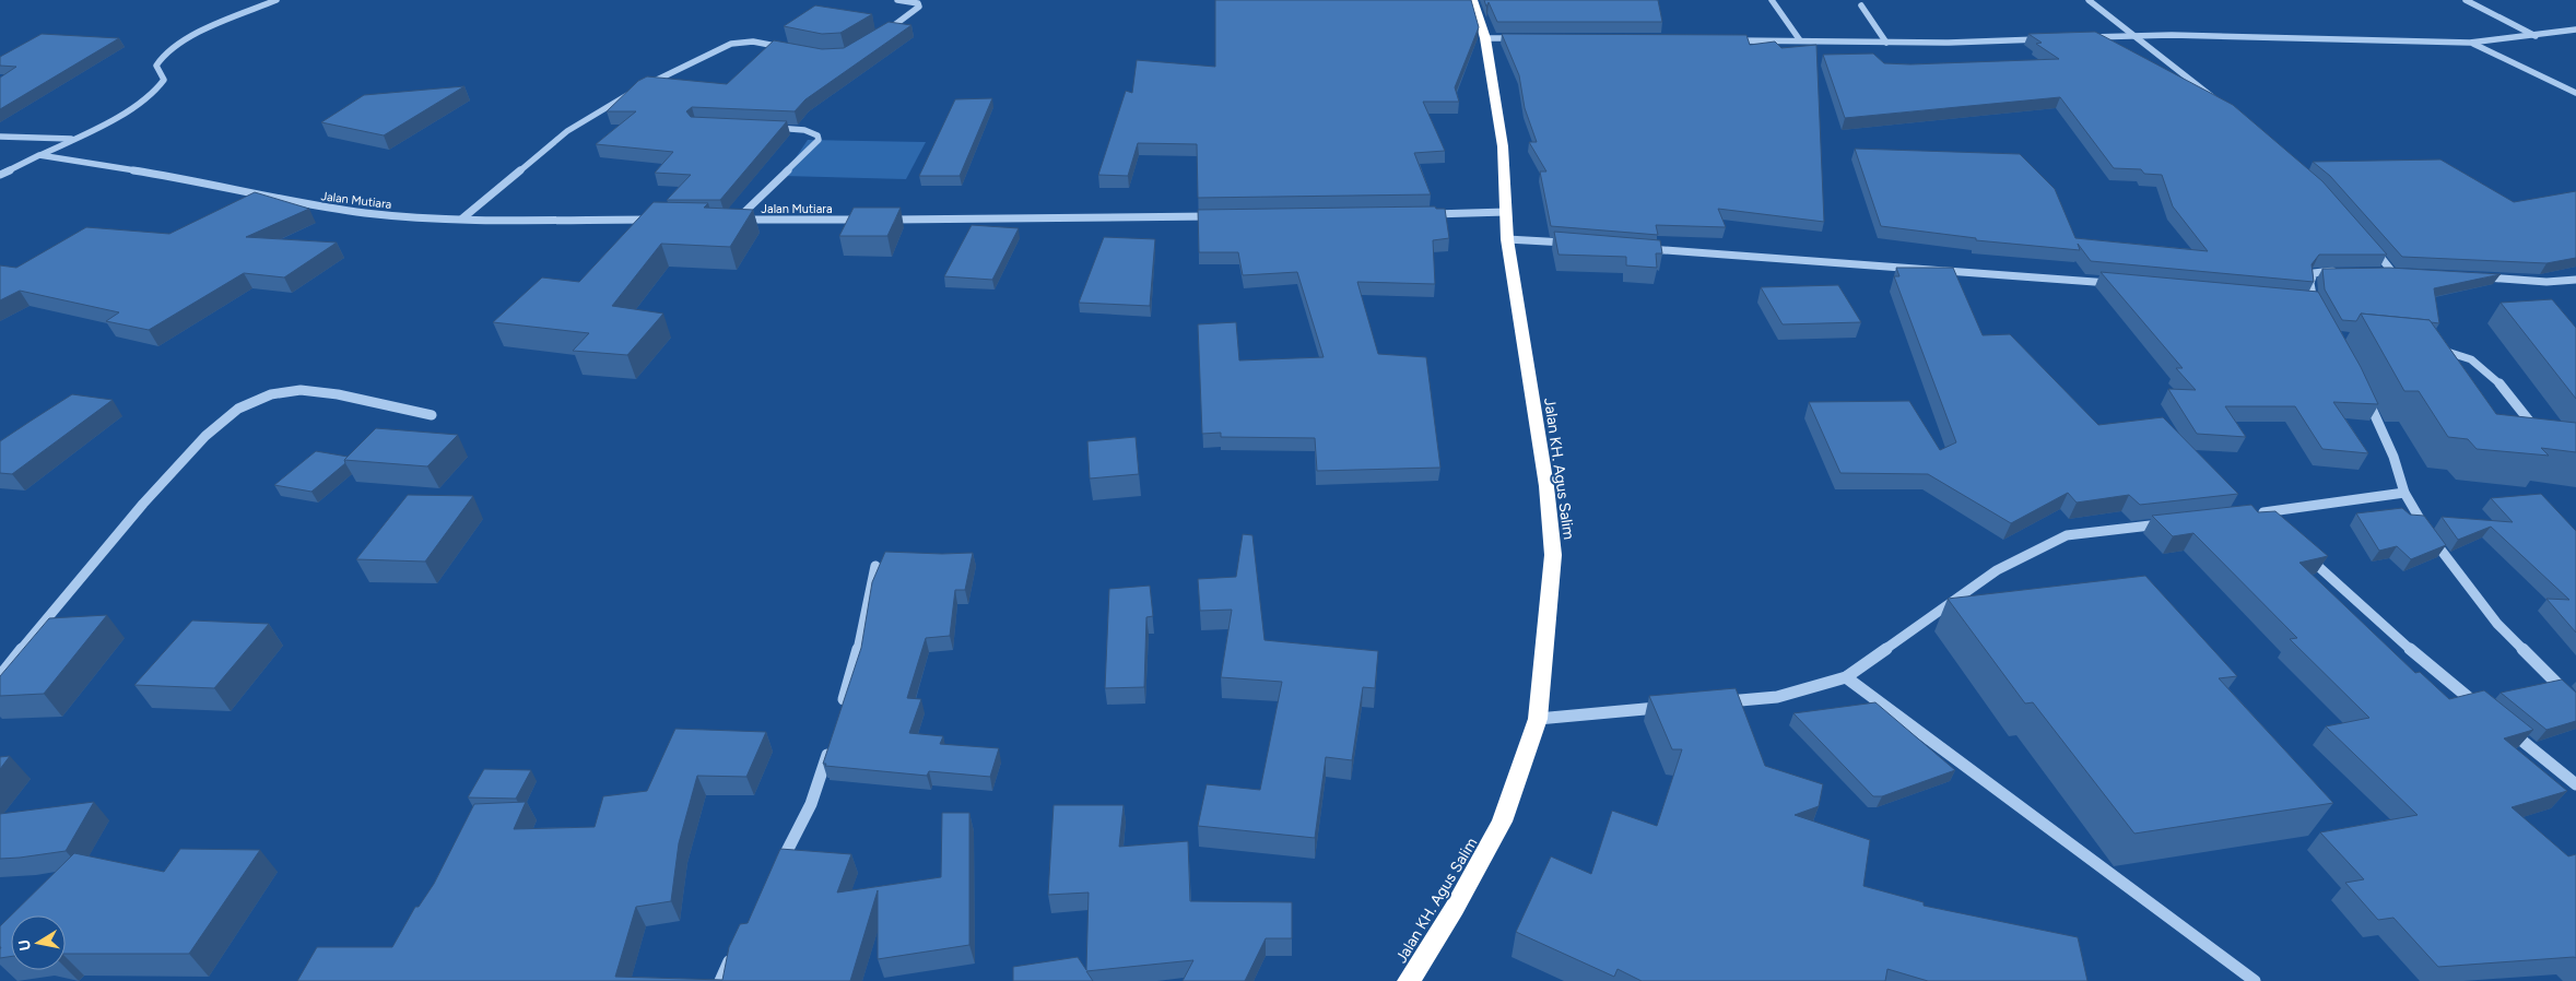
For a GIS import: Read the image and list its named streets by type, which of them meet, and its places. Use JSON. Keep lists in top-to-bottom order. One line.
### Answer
{"streets":{"highway":["Jalan KH. Agus Salim"],"street":["Jalan Mutiara"]},"north":"left"}
